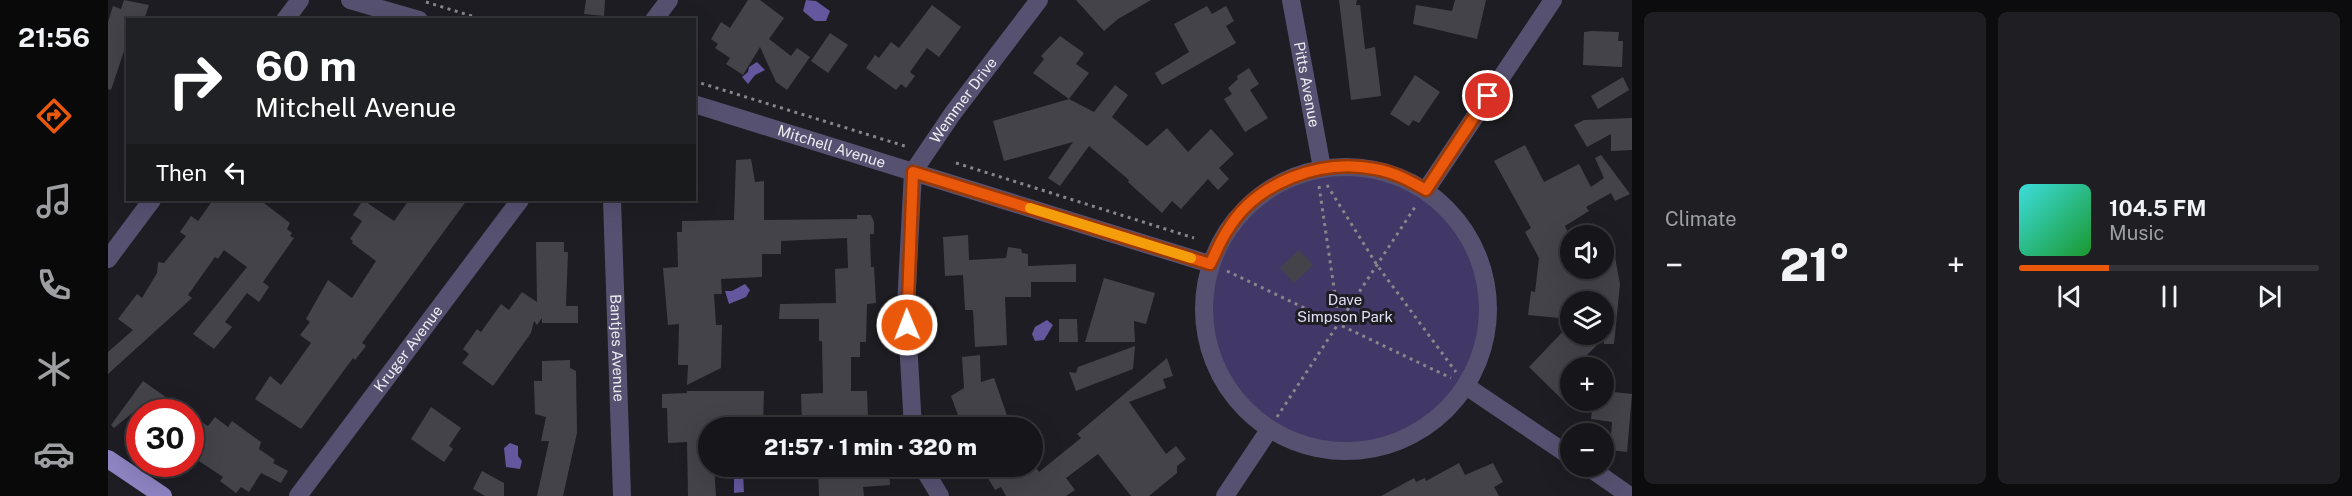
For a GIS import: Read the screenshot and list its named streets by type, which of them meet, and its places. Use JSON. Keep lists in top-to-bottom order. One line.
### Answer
{"streets":{"street":["Pitts Avenue","Wemmer Drive","Mitchell Avenue","Kruger Avenue","Bantjes Avenue"]},"crossings":[["Wemmer Drive","Mitchell Avenue"]],"parks":["Dave Simpson Park"],"page":{"tabs":"21:56","tile":"Climate","turn":["60 m","Mitchell Avenue"],"then":"Then","song":["104.5 FM","Music"],"map_buttons":["+","−"],"heat":["−","21°","+"],"limit":"30","trip":"21:57 · 1 min · 320 m"}}
